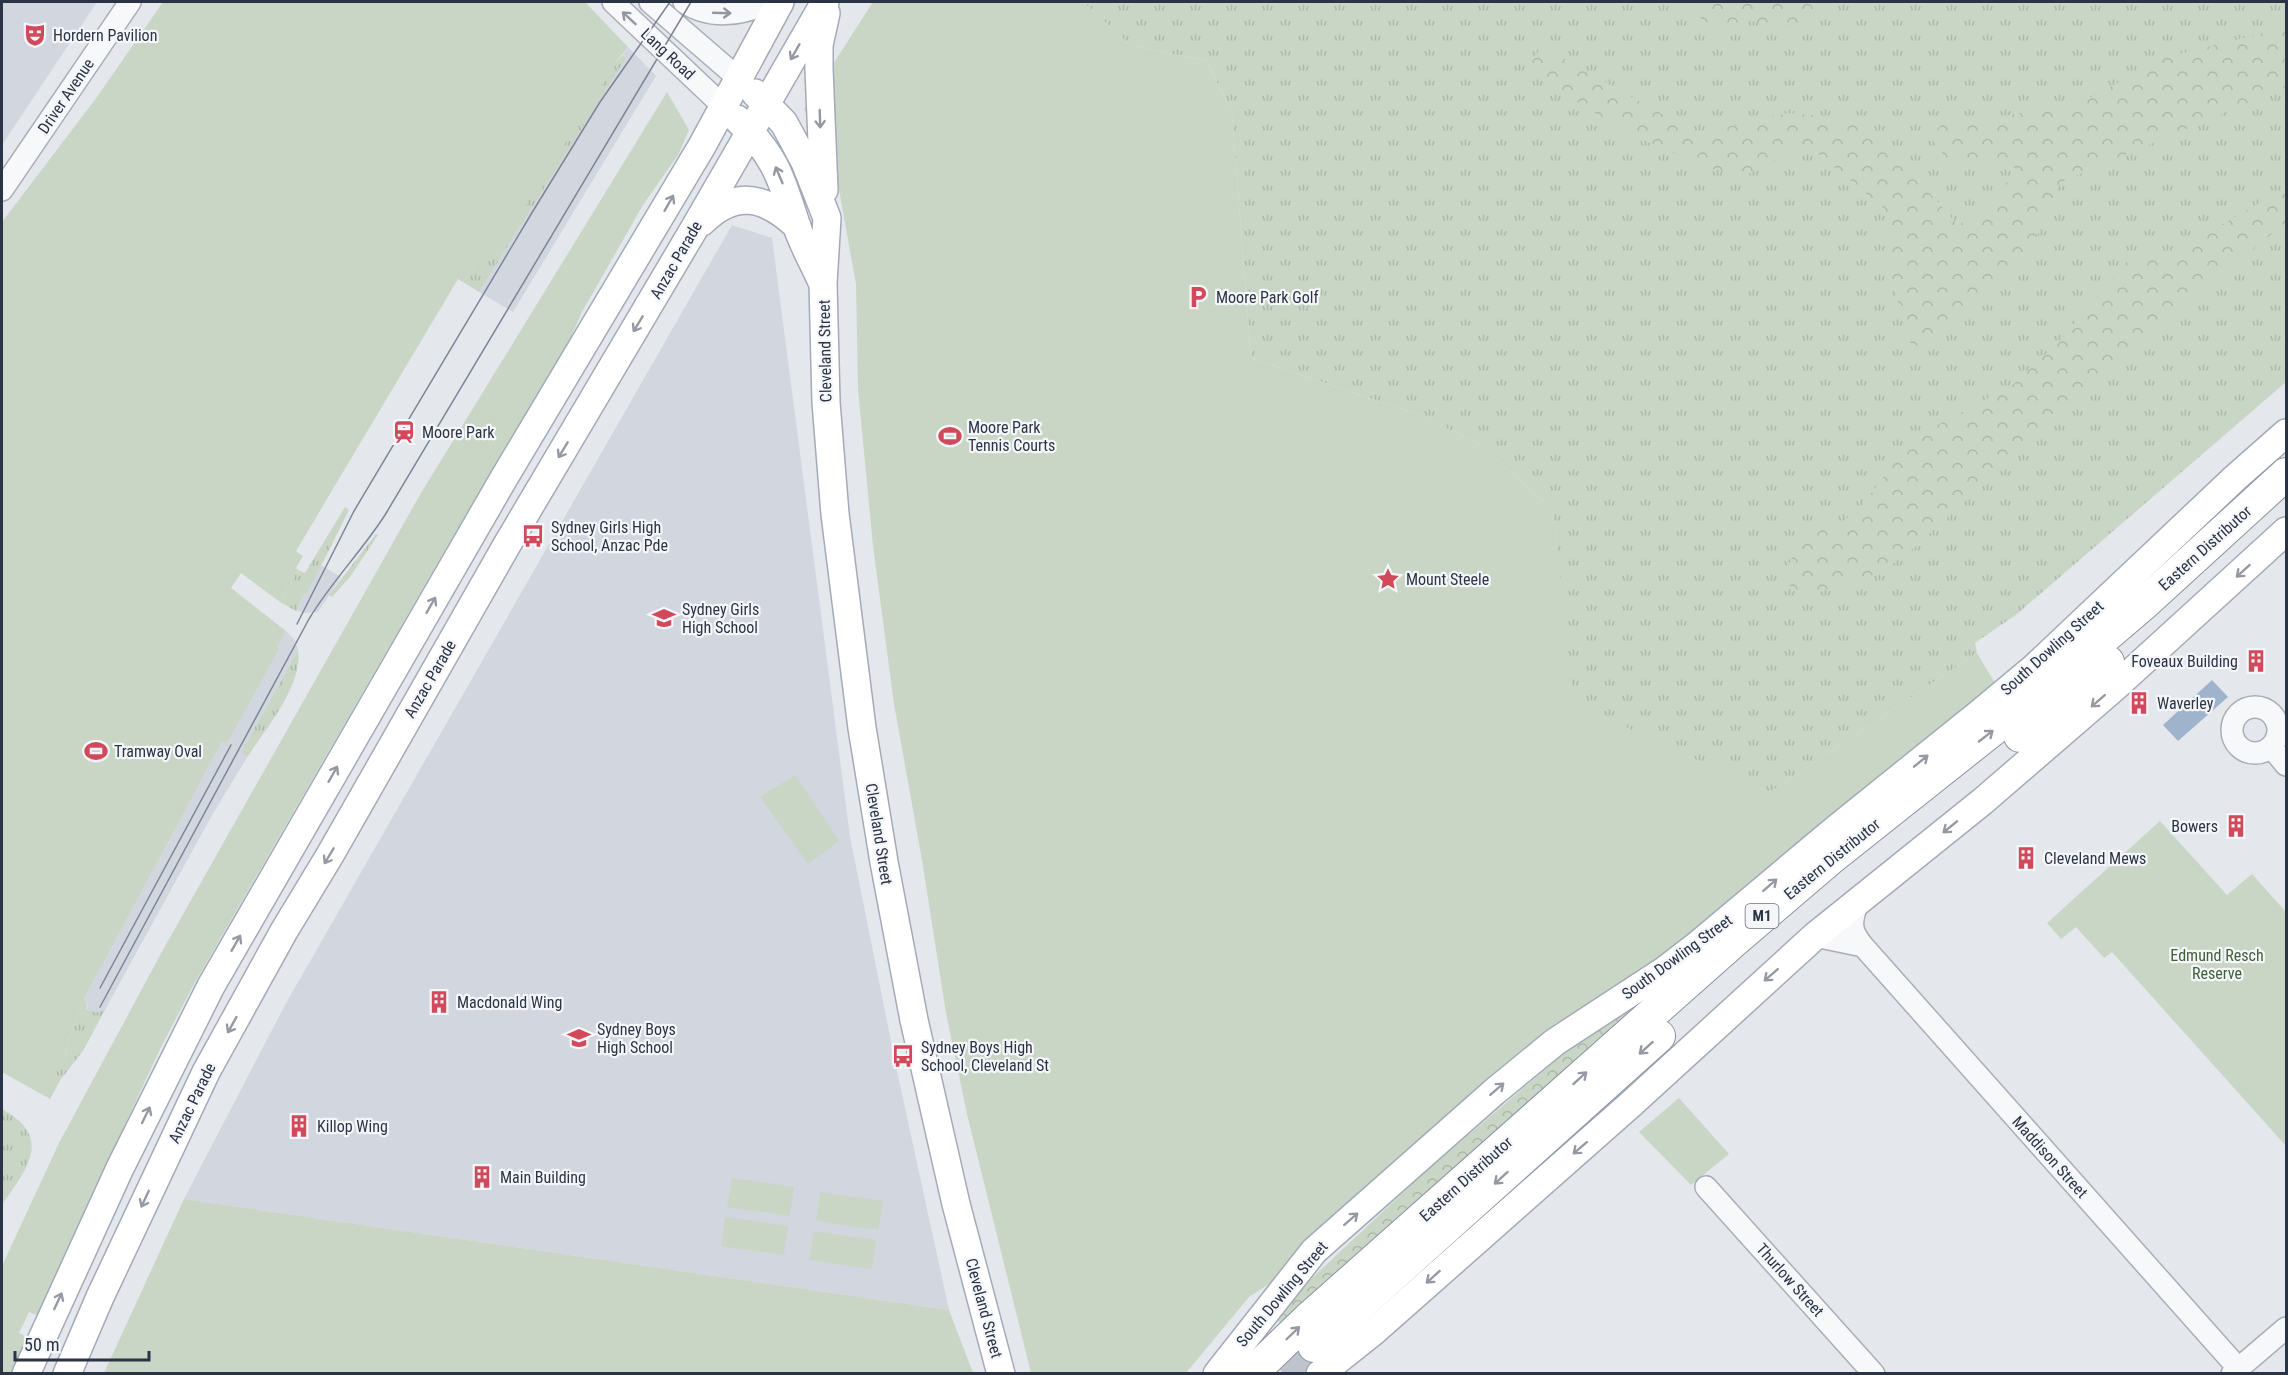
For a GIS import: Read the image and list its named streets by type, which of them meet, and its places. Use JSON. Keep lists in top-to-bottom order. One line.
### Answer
{"streets":{"highway":["Eastern Distributor","M1"],"main road":["Anzac Parade","Cleveland Street","South Dowling Street"],"street":["Lang Road","Driver Avenue","Maddison Street","Thurlow Street"]},"crossings":[["Lang Road","Cleveland Street"],["Anzac Parade","Cleveland Street"]],"parks":["Edmund Resch Reserve"],"places":{"theatre":["Hordern Pavilion"],"parking":["Moore Park Golf"],"station":["Moore Park"],"sports":["Moore Park Tennis Courts","Tramway Oval"],"bus stop":["Sydney Girls High School, Anzac Pde","Sydney Boys High School, Cleveland St"],"place":["Mount Steele"],"school or university":["Sydney Girls High School","Sydney Boys High School"],"building":["Foveaux Building","Waverley","Bowers","Cleveland Mews","Macdonald Wing","Killop Wing","Main Building"]},"scale_bar":"50 m"}
